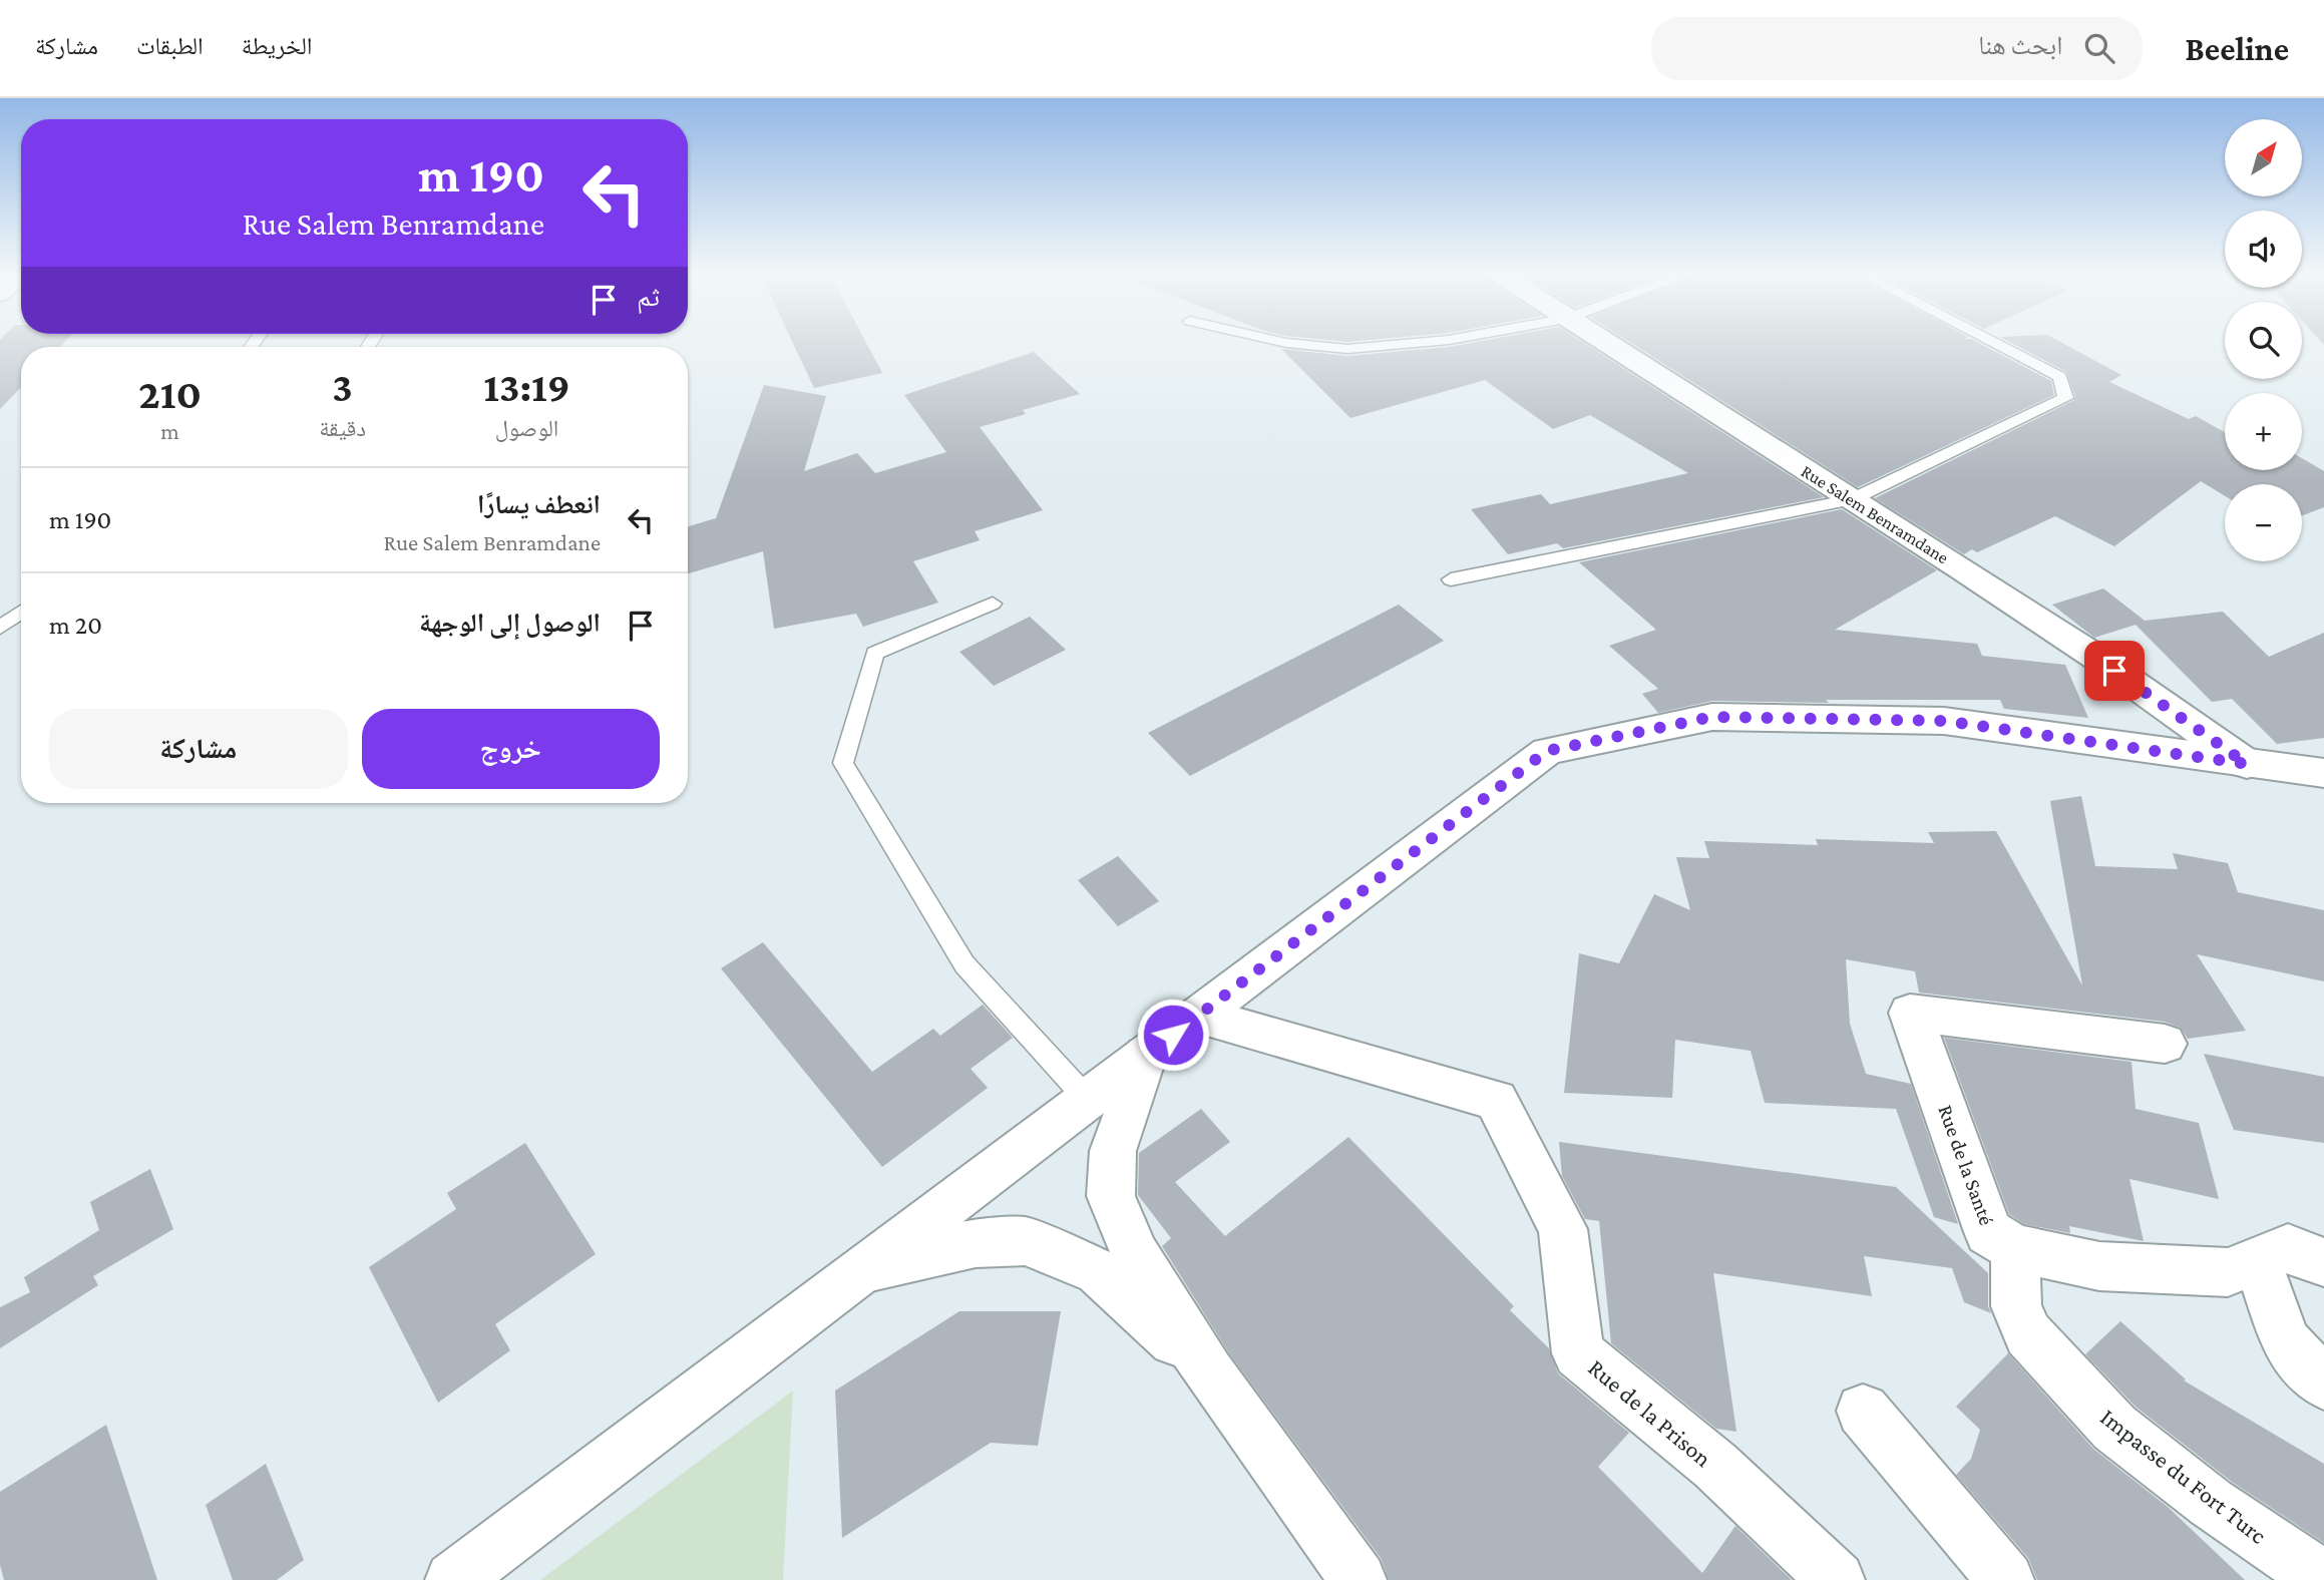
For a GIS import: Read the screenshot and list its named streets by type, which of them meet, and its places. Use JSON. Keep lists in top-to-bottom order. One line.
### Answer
{"streets":{"street":["Rue Salem Benramdane","Rue de la Santé","Rue de la Prison","Impasse du Fort Turc"]},"crossings":[["Rue de la Santé","Impasse du Fort Turc"]],"north":"top right","page":{"header":"Beeline","search":"ابحث هنا","nav":["الخريطة","الطبقات","مشاركة"],"map_buttons":["+","−"],"turn":["190 m","Rue Salem Benramdane"],"then":"ثم","eta":["13:19","الوصول","3","دقيقة","210","m"],"list":[{"name":"انعطف يسارًا","note":"Rue Salem Benramdane","value":"190 m"},{"name":"الوصول إلى الوجهة","value":"20 m"}],"buttons":["خروج","مشاركة"]}}
